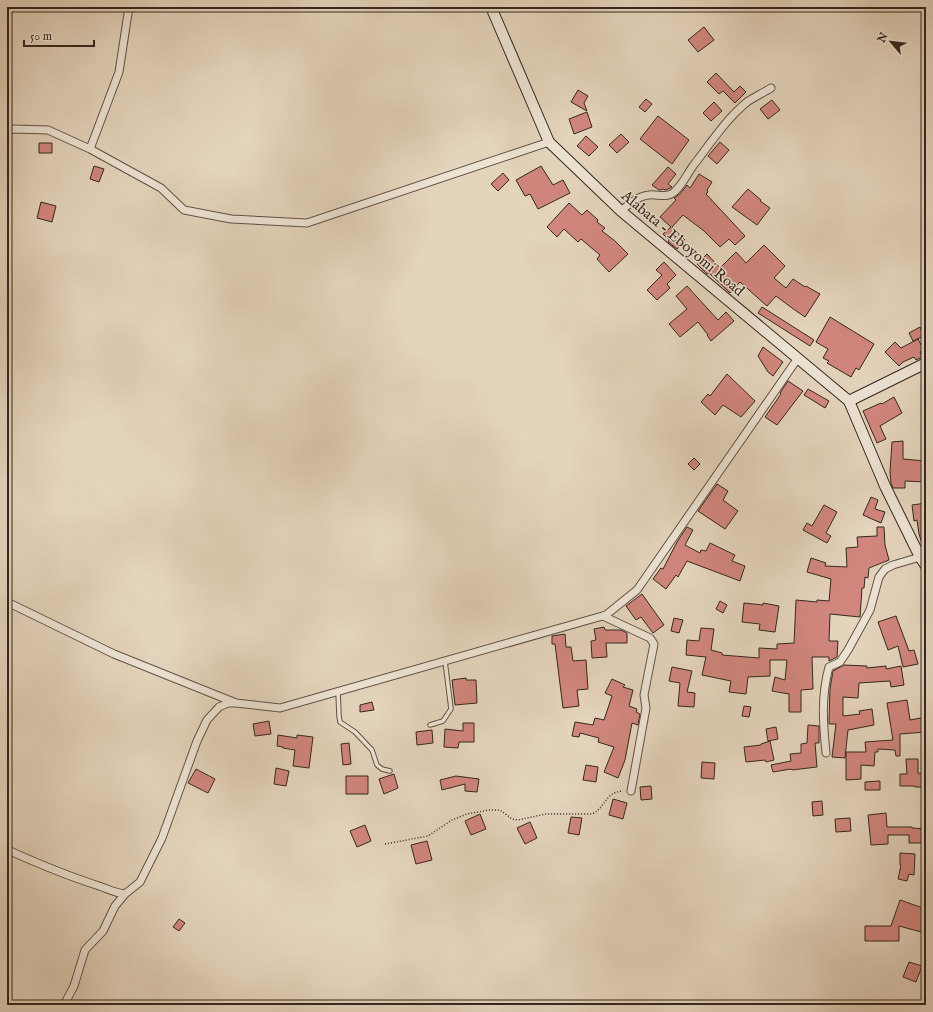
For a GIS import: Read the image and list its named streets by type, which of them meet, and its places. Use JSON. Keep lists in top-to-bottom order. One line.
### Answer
{"streets":{"main road":["Alabata - Eboyomi Road"]},"scale_bar":"50 m","north":"top left"}
